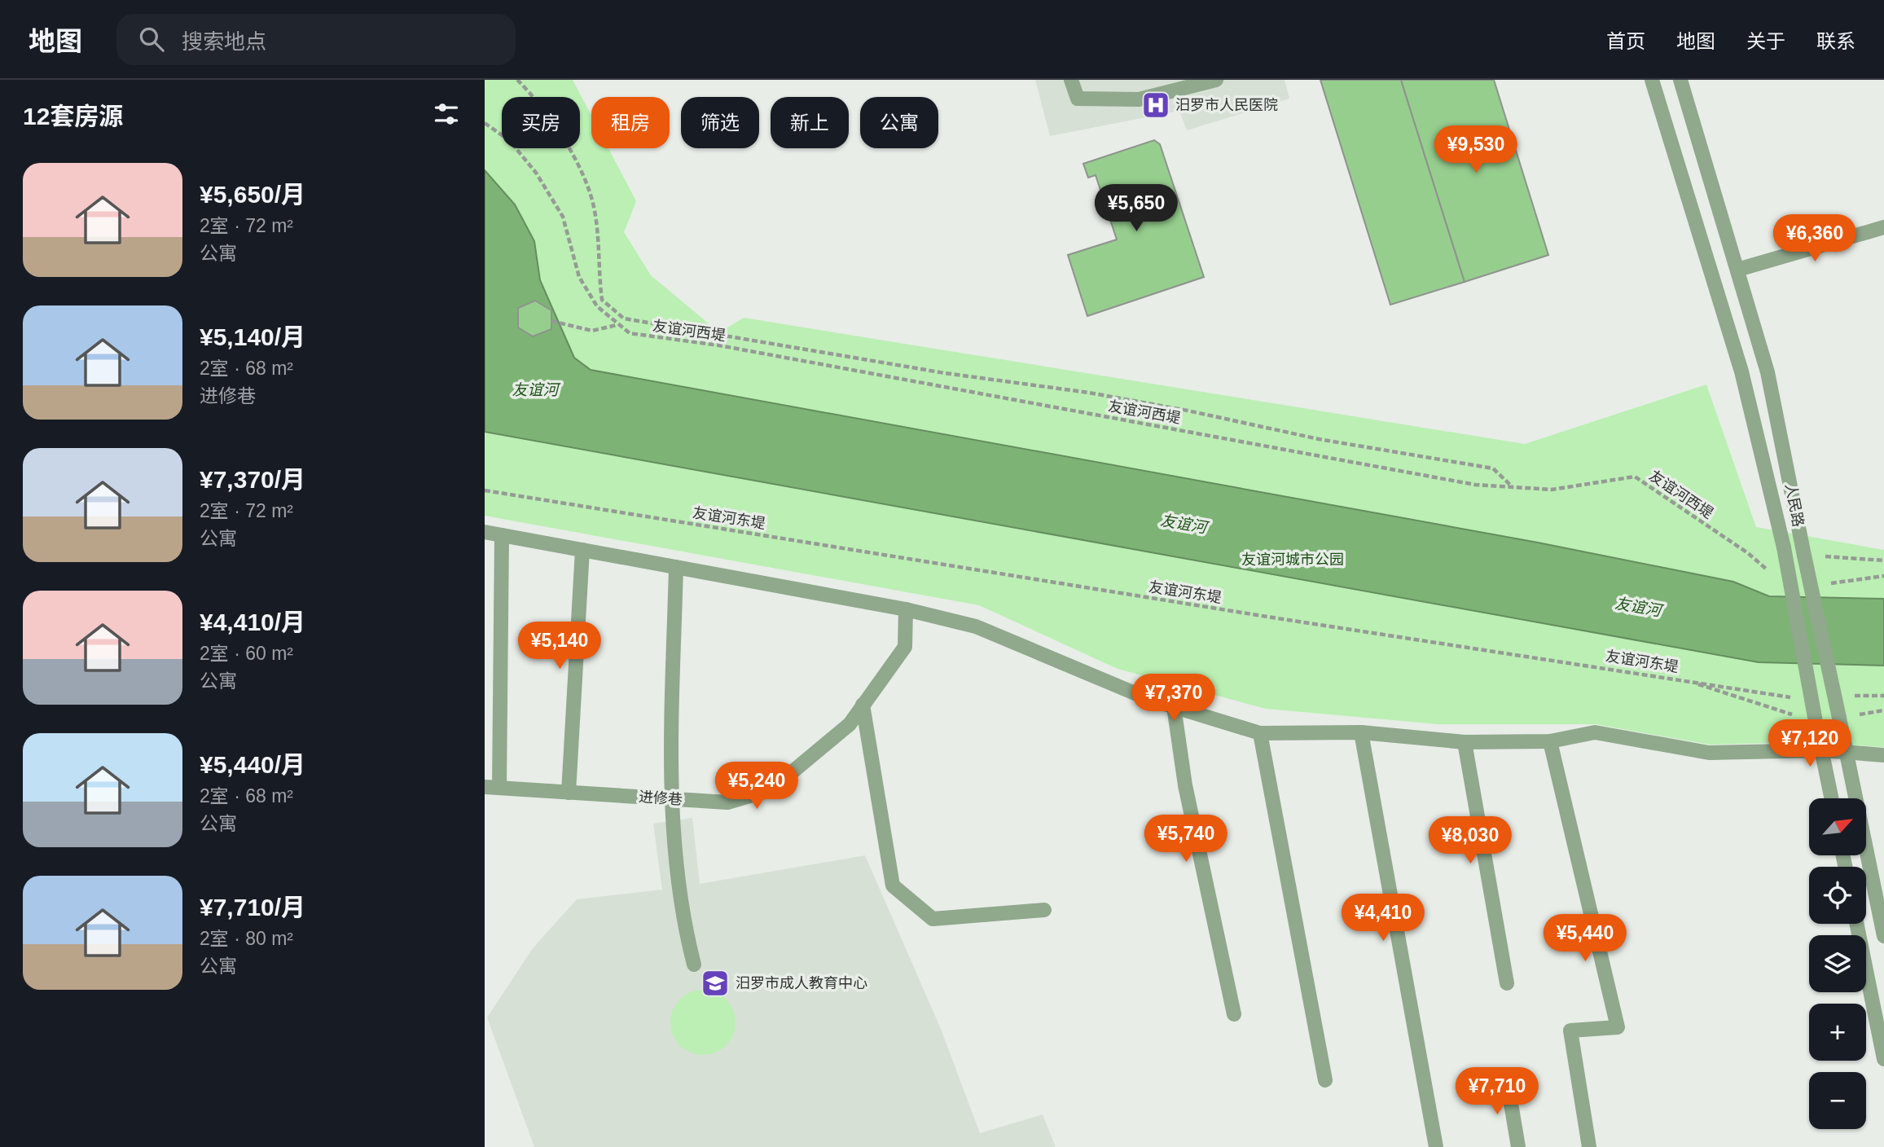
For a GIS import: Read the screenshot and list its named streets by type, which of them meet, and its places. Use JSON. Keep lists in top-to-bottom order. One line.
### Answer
{"streets":{"street":["人民路","进修巷"],"path":["友谊河西堤","友谊河东堤"]},"water":["友谊河"],"parks":["友谊河城市公园"],"places":{"hospital":["汨罗市人民医院"],"school or university":["汨罗市成人教育中心"]},"north":"top right","page":{"header":"地图","search":"搜索地点","nav":["首页","地图","关于","联系"],"heading":"12套房源","chip":["买房","租房","筛选","新上","公寓"],"price":["¥9,530","¥5,650","¥6,360","¥5,140","¥7,370","¥7,120","¥5,240","¥5,740","¥8,030","¥4,410","¥5,440","¥7,710"],"list":[{"name":"¥5,650/月","note":"2室 · 72 m² · 公寓"},{"name":"¥5,140/月","note":"2室 · 68 m² · 进修巷"},{"name":"¥7,370/月","note":"2室 · 72 m² · 公寓"},{"name":"¥4,410/月","note":"2室 · 60 m² · 公寓"},{"name":"¥5,440/月","note":"2室 · 68 m² · 公寓"},{"name":"¥7,710/月","note":"2室 · 80 m² · 公寓"}],"map_buttons":["+","−"]}}
